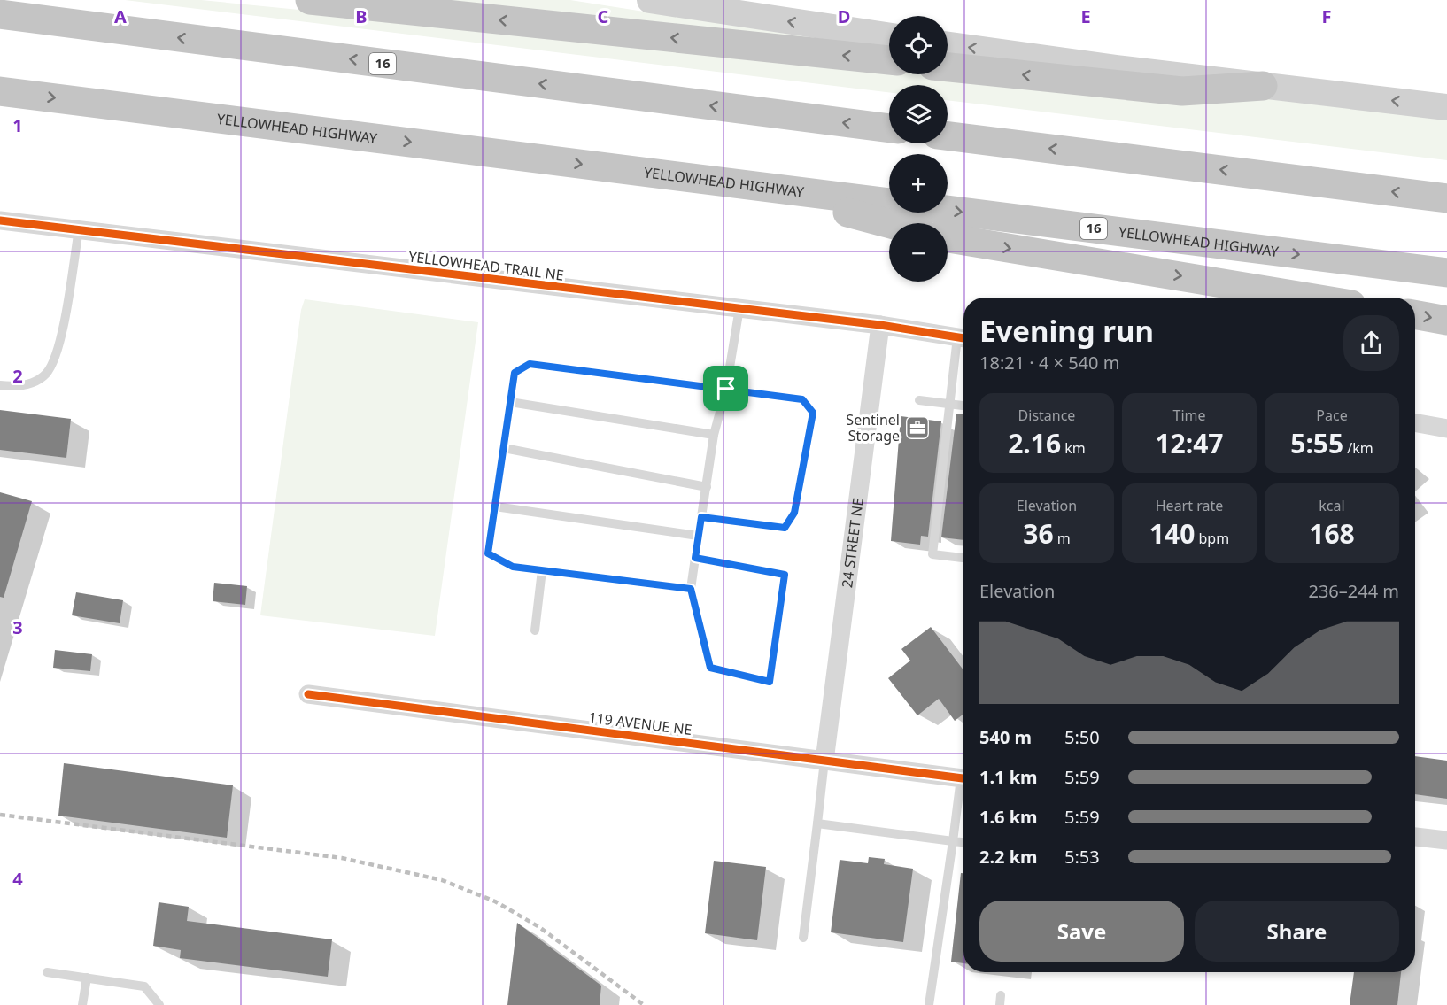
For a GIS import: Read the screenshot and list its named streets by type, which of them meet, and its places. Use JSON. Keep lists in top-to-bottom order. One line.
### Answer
{"streets":{"highway":["16","YELLOWHEAD HIGHWAY"],"street":["YELLOWHEAD TRAIL NE","24 STREET NE","119 AVENUE NE"]},"crossings":[["YELLOWHEAD TRAIL NE","24 STREET NE"],["24 STREET NE","119 AVENUE NE"]],"places":{"office":["Sentinel Storage"]},"page":{"map_buttons":["+","−"],"heading":["Evening run","18:21 · 4 × 540 m"],"stats":[["Distance","2.16 km"],["Time","12:47"],["Pace","5:55 /km"],["Elevation","36 m"],["Heart rate","140 bpm"],["kcal","168"]],"chart":["Elevation","236–244 m"],"list":[{"name":"540 m","note":"5:50"},{"name":"1.1 km","note":"5:59"},{"name":"1.6 km","note":"5:59"},{"name":"2.2 km","note":"5:53"}],"buttons":["Save","Share"]},"grid":{"columns":["A","B","C","D","E","F"],"rows":["1","2","3","4"]}}
